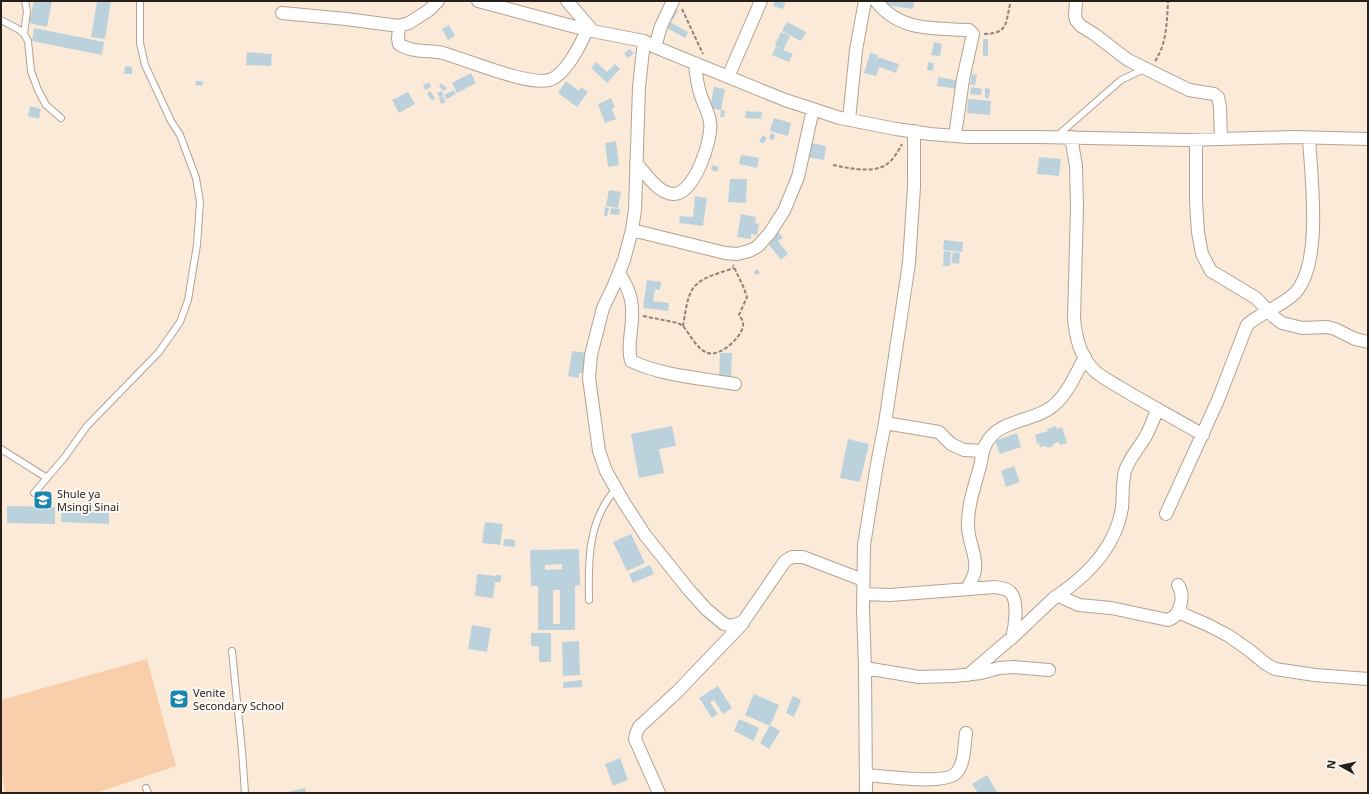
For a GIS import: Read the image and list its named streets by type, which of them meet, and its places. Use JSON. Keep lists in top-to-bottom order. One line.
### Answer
{"places":{"school or university":["Shule ya Msingi Sinai","Venite Secondary School"]},"north":"left"}
